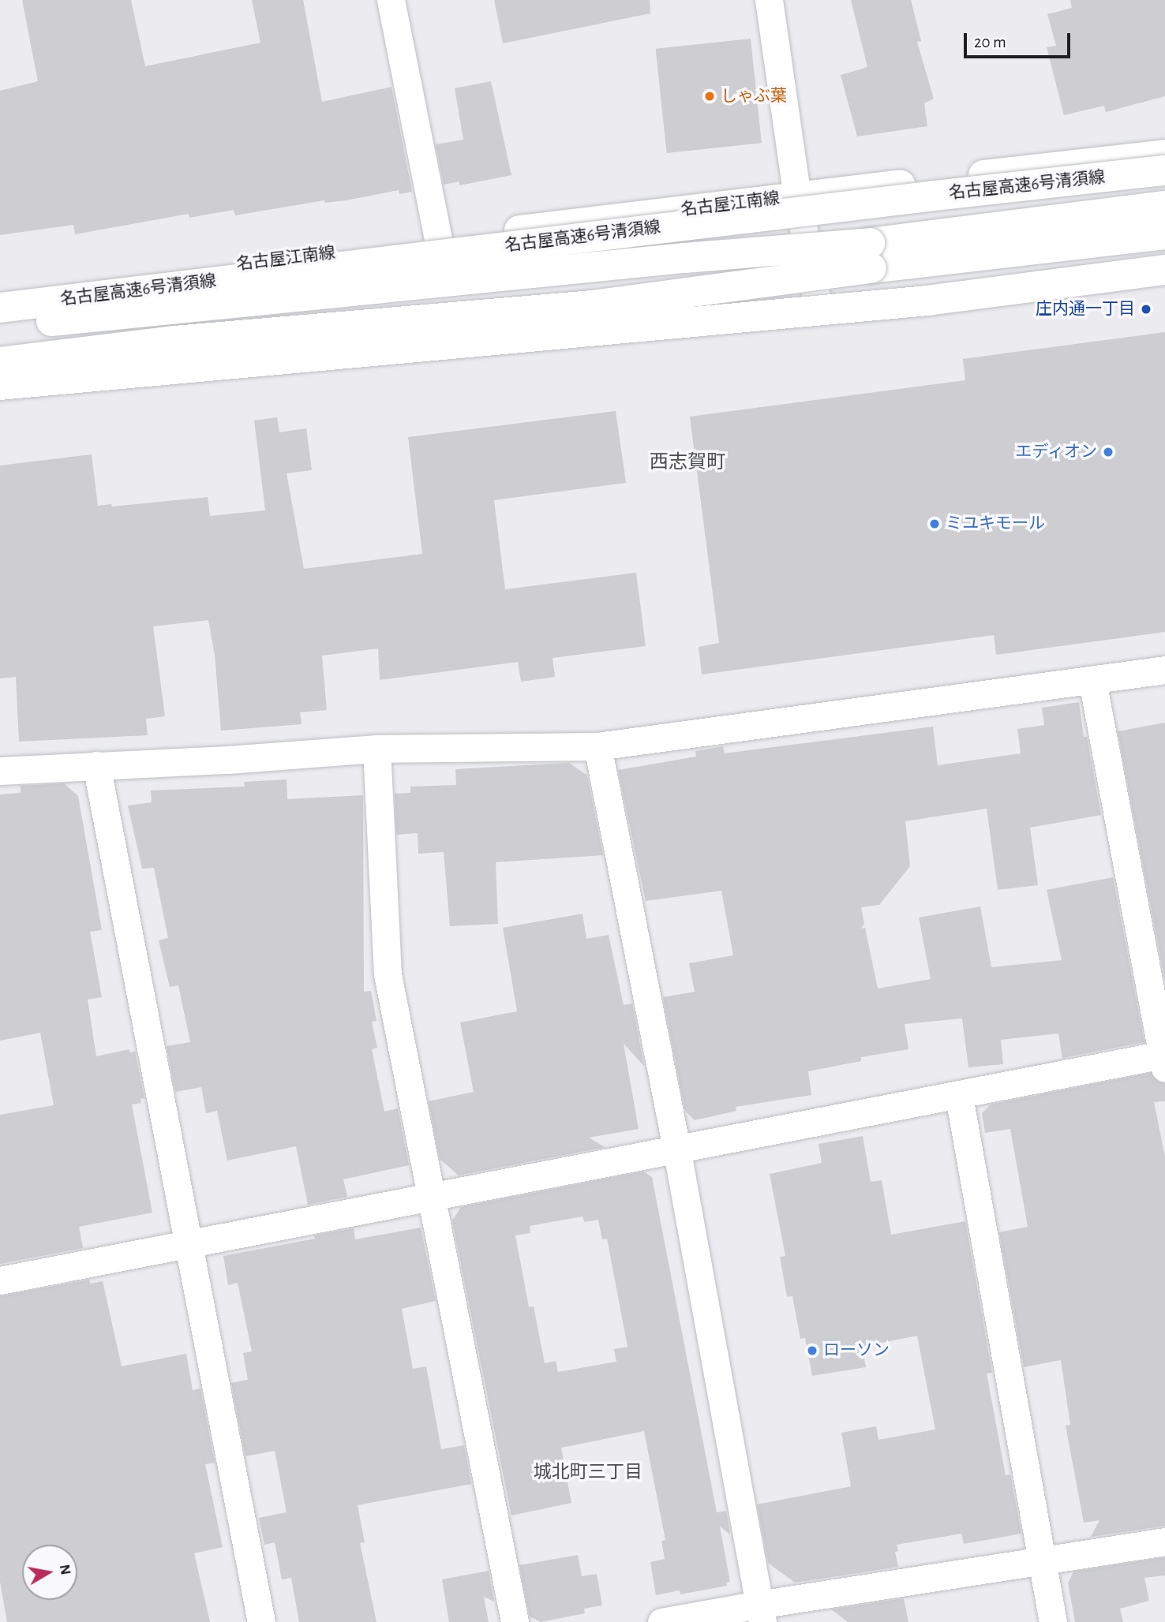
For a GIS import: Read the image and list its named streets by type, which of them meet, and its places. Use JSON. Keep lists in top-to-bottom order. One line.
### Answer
{"streets":{"main road":["名古屋高速6号清須線","名古屋江南線"]},"districts":["西志賀町","城北町三丁目"],"places":["しゃぶ葉","庄内通一丁目","エディオン","ミユキモール","ローソン"],"scale_bar":"20 m","north":"right"}
